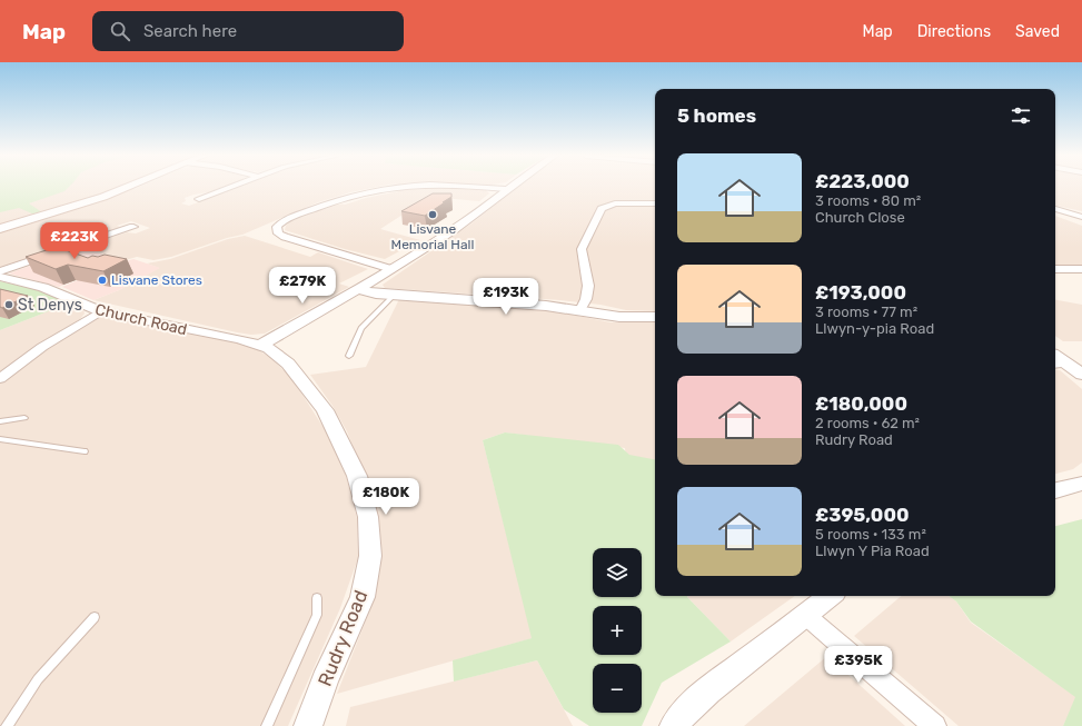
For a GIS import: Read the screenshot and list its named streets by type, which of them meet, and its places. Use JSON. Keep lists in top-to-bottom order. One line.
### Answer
{"streets":{"street":["Church Road","Rudry Road"]},"crossings":[["Church Road","Rudry Road"]],"places":["Lisvane Memorial Hall","Lisvane Stores","St Denys"],"page":{"header":"Map","search":"Search here","nav":["Map","Directions","Saved"],"heading":"5 homes","list":[{"name":"£223,000","note":"3 rooms · 80 m² · Church Close"},{"name":"£193,000","note":"3 rooms · 77 m² · Llwyn-y-pia Road"},{"name":"£180,000","note":"2 rooms · 62 m² · Rudry Road"},{"name":"£395,000","note":"5 rooms · 133 m² · Llwyn Y Pia Road"}],"price":["£223K","£279K","£193K","£180K","£395K"],"map_buttons":["+","−"]}}
